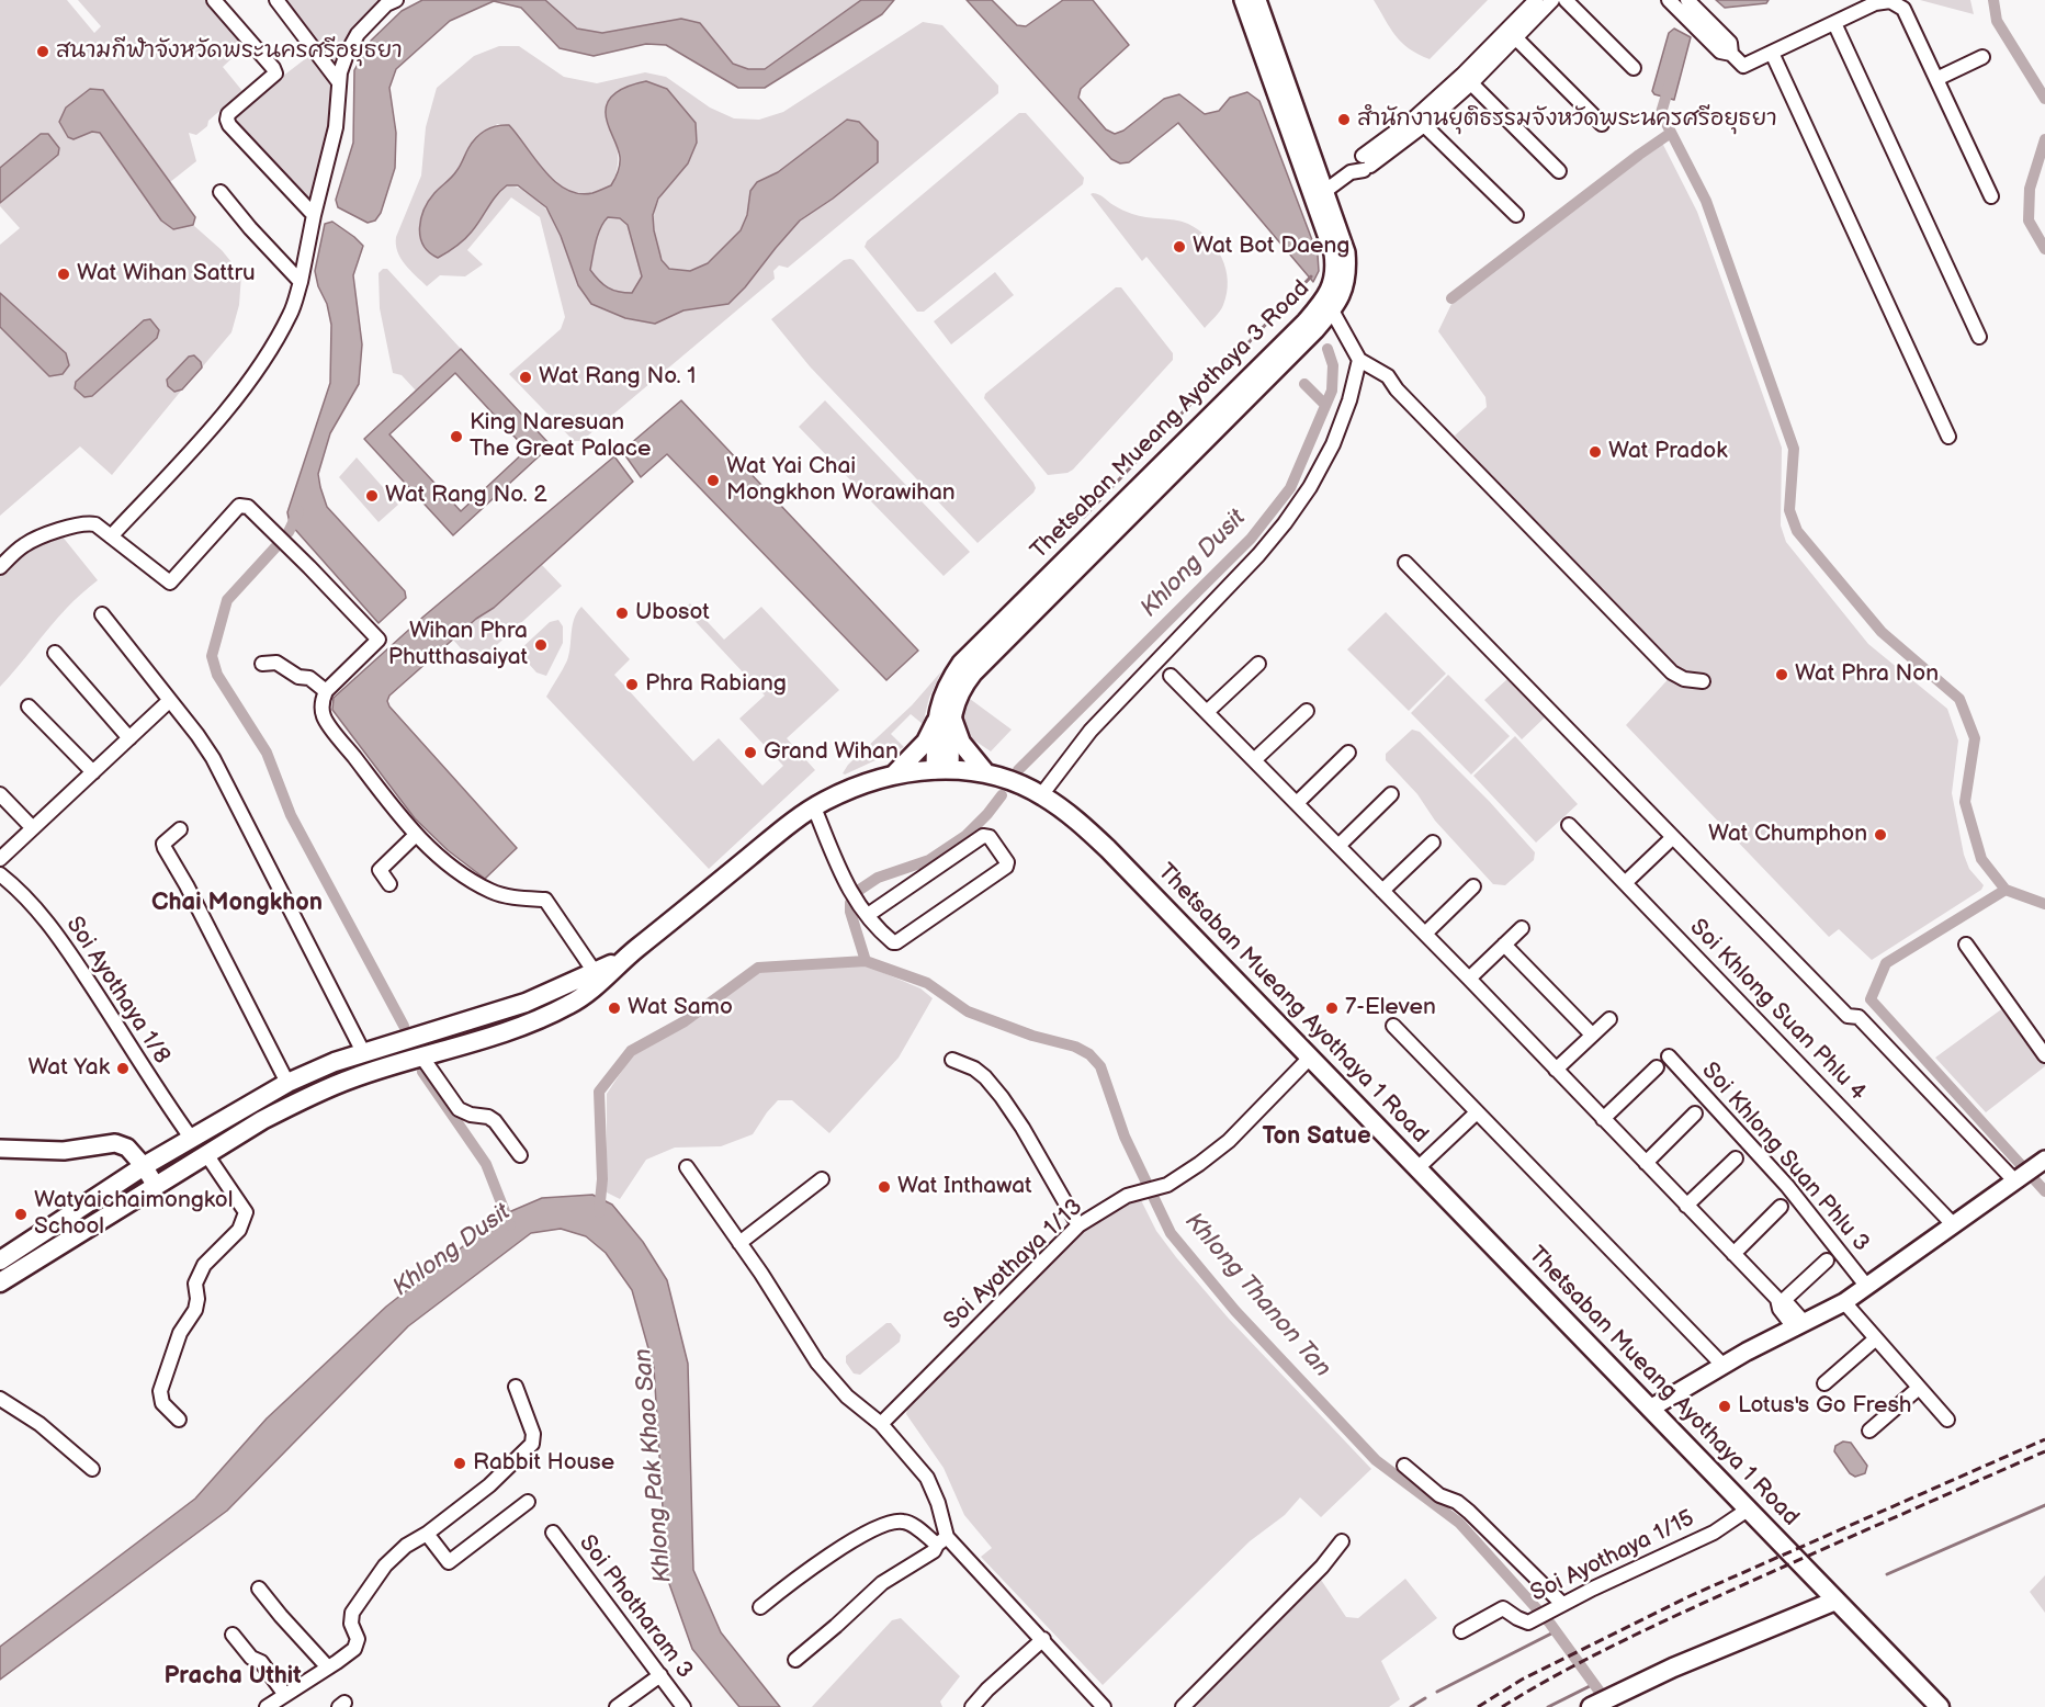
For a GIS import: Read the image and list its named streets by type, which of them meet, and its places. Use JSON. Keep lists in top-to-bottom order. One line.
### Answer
{"streets":{"main road":["Thetsaban Mueang Ayothaya 1 Road"],"street":["Thetsaban Mueang Ayothaya 3 Road","Soi Ayothaya 1/8","Soi Khlong Suan Phlu 4","Soi Khlong Suan Phlu 3","Soi Ayothaya 1/13","Soi Ayothaya 1/15","Soi Photharam 3"]},"crossings":[["Thetsaban Mueang Ayothaya 3 Road","Thetsaban Mueang Ayothaya 1 Road"],["Soi Ayothaya 1/8","Thetsaban Mueang Ayothaya 1 Road"],["Thetsaban Mueang Ayothaya 1 Road","Soi Ayothaya 1/13"],["Thetsaban Mueang Ayothaya 1 Road","Soi Ayothaya 1/15"]],"districts":["Chai Mongkhon","Ton Satue","Pracha Uthit"],"water":["Khlong Dusit","Khlong Thanon Tan","Khlong Pak Khao San"],"places":["สนามกีฬาจังหวัดพระนครศรีอยุธยา","สำนักงานยุติธรรมจังหวัดพระนครศรีอยุธยา","Wat Bot Daeng","Wat Wihan Sattru","Wat Rang No. 1","King Naresuan The Great Palace","Wat Pradok","Wat Yai Chai Mongkhon Worawihan","Wat Rang No. 2","Ubosot","Wihan Phra Phutthasaiyat","Wat Phra Non","Phra Rabiang","Grand Wihan","Wat Chumphon","Wat Samo","7-Eleven","Wat Yak","Wat Inthawat","Watyaichaimongkol School","Lotus's Go Fresh","Rabbit House"]}
